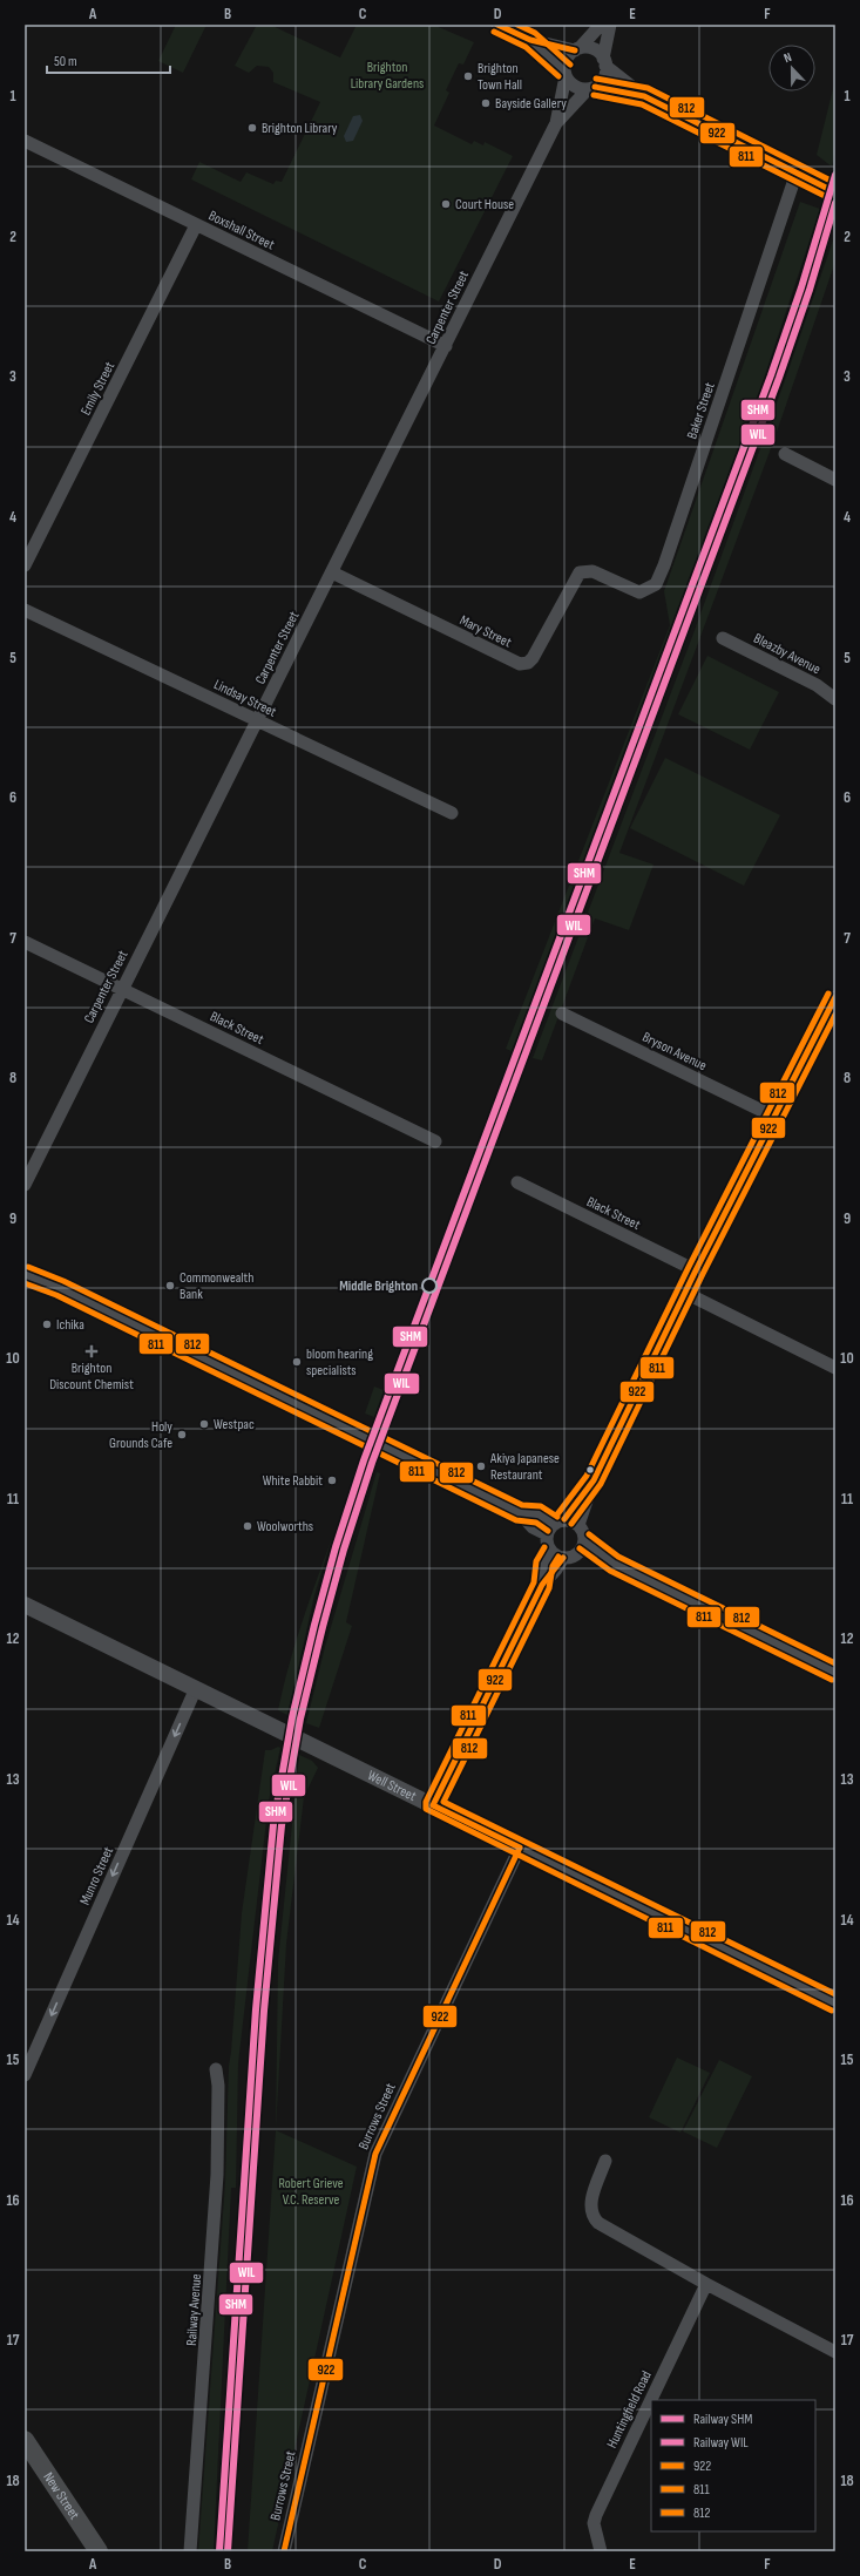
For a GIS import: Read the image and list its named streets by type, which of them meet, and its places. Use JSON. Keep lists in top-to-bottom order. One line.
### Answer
{"streets":{"main road":["New Street"],"street":["Boxshall Street","Carpenter Street","Emily Street","Baker Street","Mary Street","Bleazby Avenue","Lindsay Street","Black Street","Bryson Avenue","Well Street","Munro Street","Burrows Street","Railway Avenue","Huntingfield Road"]},"crossings":[["Boxshall Street","Carpenter Street"],["Boxshall Street","Emily Street"],["Carpenter Street","Mary Street"],["Carpenter Street","Lindsay Street"],["Carpenter Street","Black Street"],["Baker Street","Mary Street"],["Well Street","Munro Street"],["Well Street","Burrows Street"]],"one_way":["Munro Street"],"parks":["Brighton Library Gardens","Robert Grieve V.C. Reserve"],"places":{"other":["Brighton Town Hall","Bayside Gallery","Brighton Library","Court House","Commonwealth Bank","Middle Brighton","Ichika","bloom hearing specialists","Westpac","Holy Grounds Cafe","Akiya Japanese Restaurant","White Rabbit","Woolworths"],"health":["Brighton Discount Chemist"]},"lines":["transit line 922","transit line 812","transit line 811","rail line SHM","rail line WIL"],"legend":["Railway SHM","Railway WIL","922","811","812"],"scale_bar":"50 m","north":"top","grid":{"columns":["A","B","C","D","E","F"],"rows":["1","2","3","4","5","6","7","8","9","10","11","12","13","14","15","16","17","18"]}}
